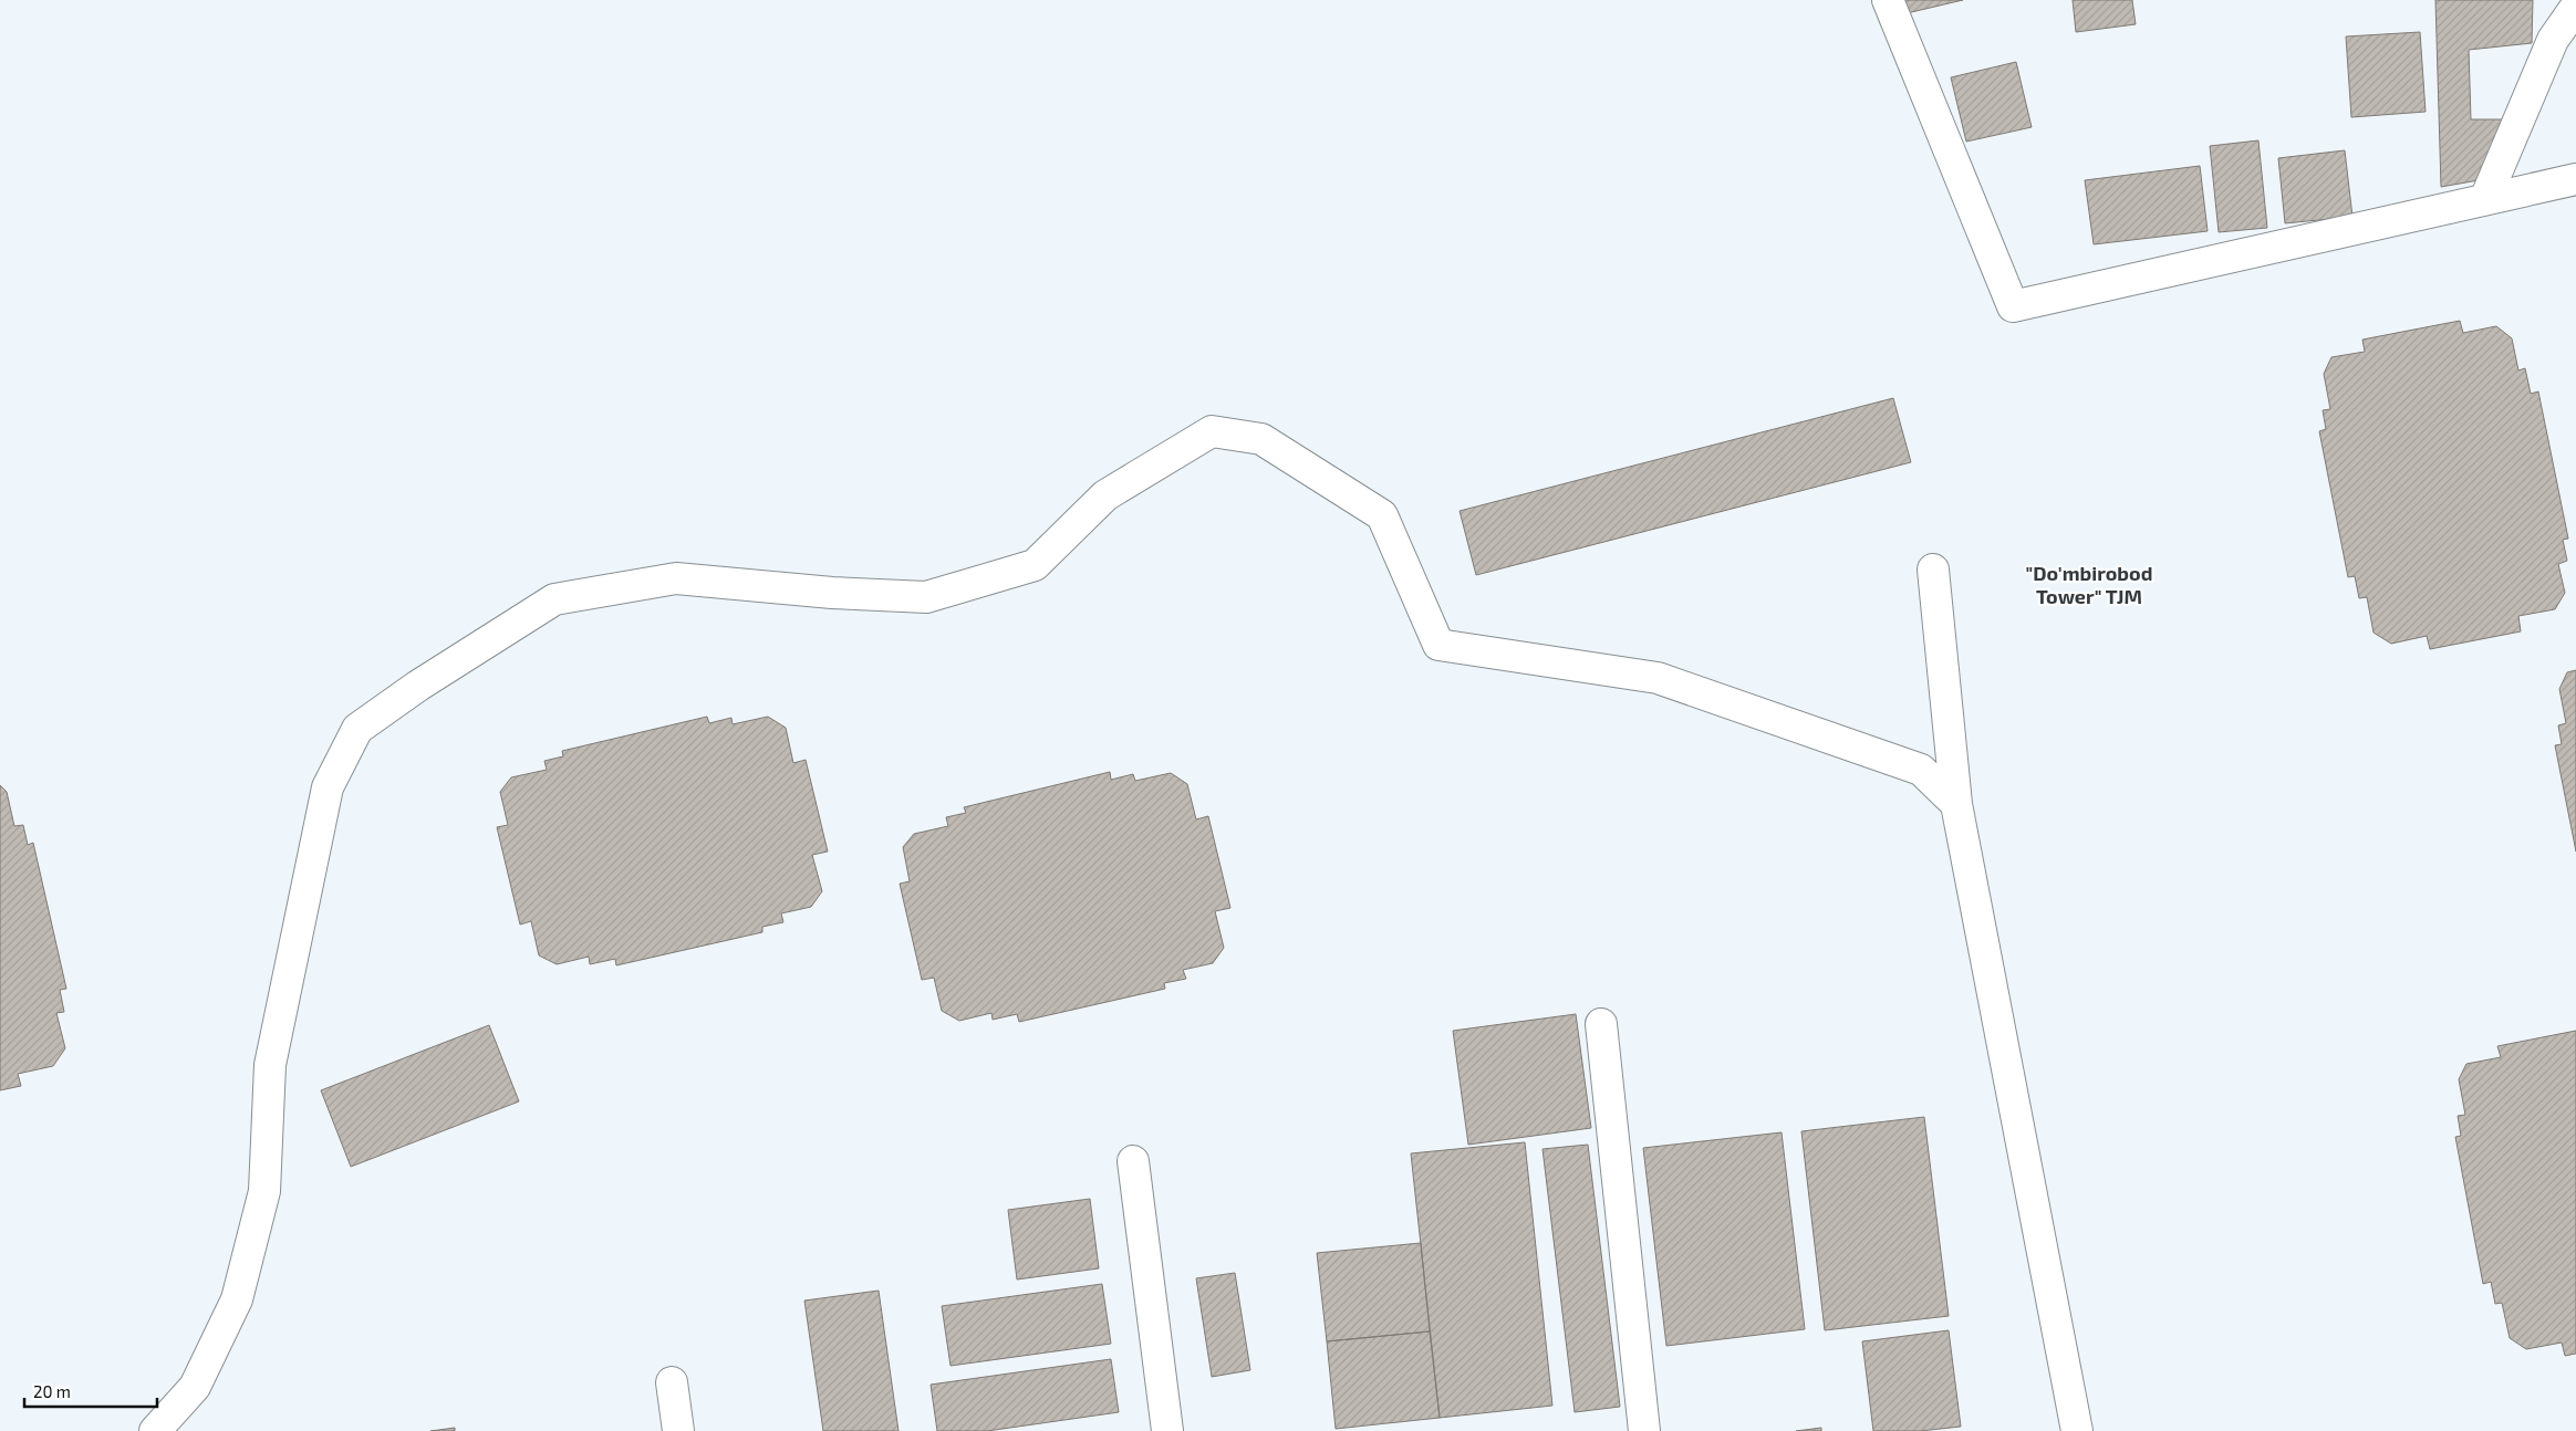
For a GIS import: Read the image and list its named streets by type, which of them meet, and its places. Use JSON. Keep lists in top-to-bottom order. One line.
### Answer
{"districts":["\"Do'mbirobod Tower\" TJM"],"scale_bar":"20 m"}
